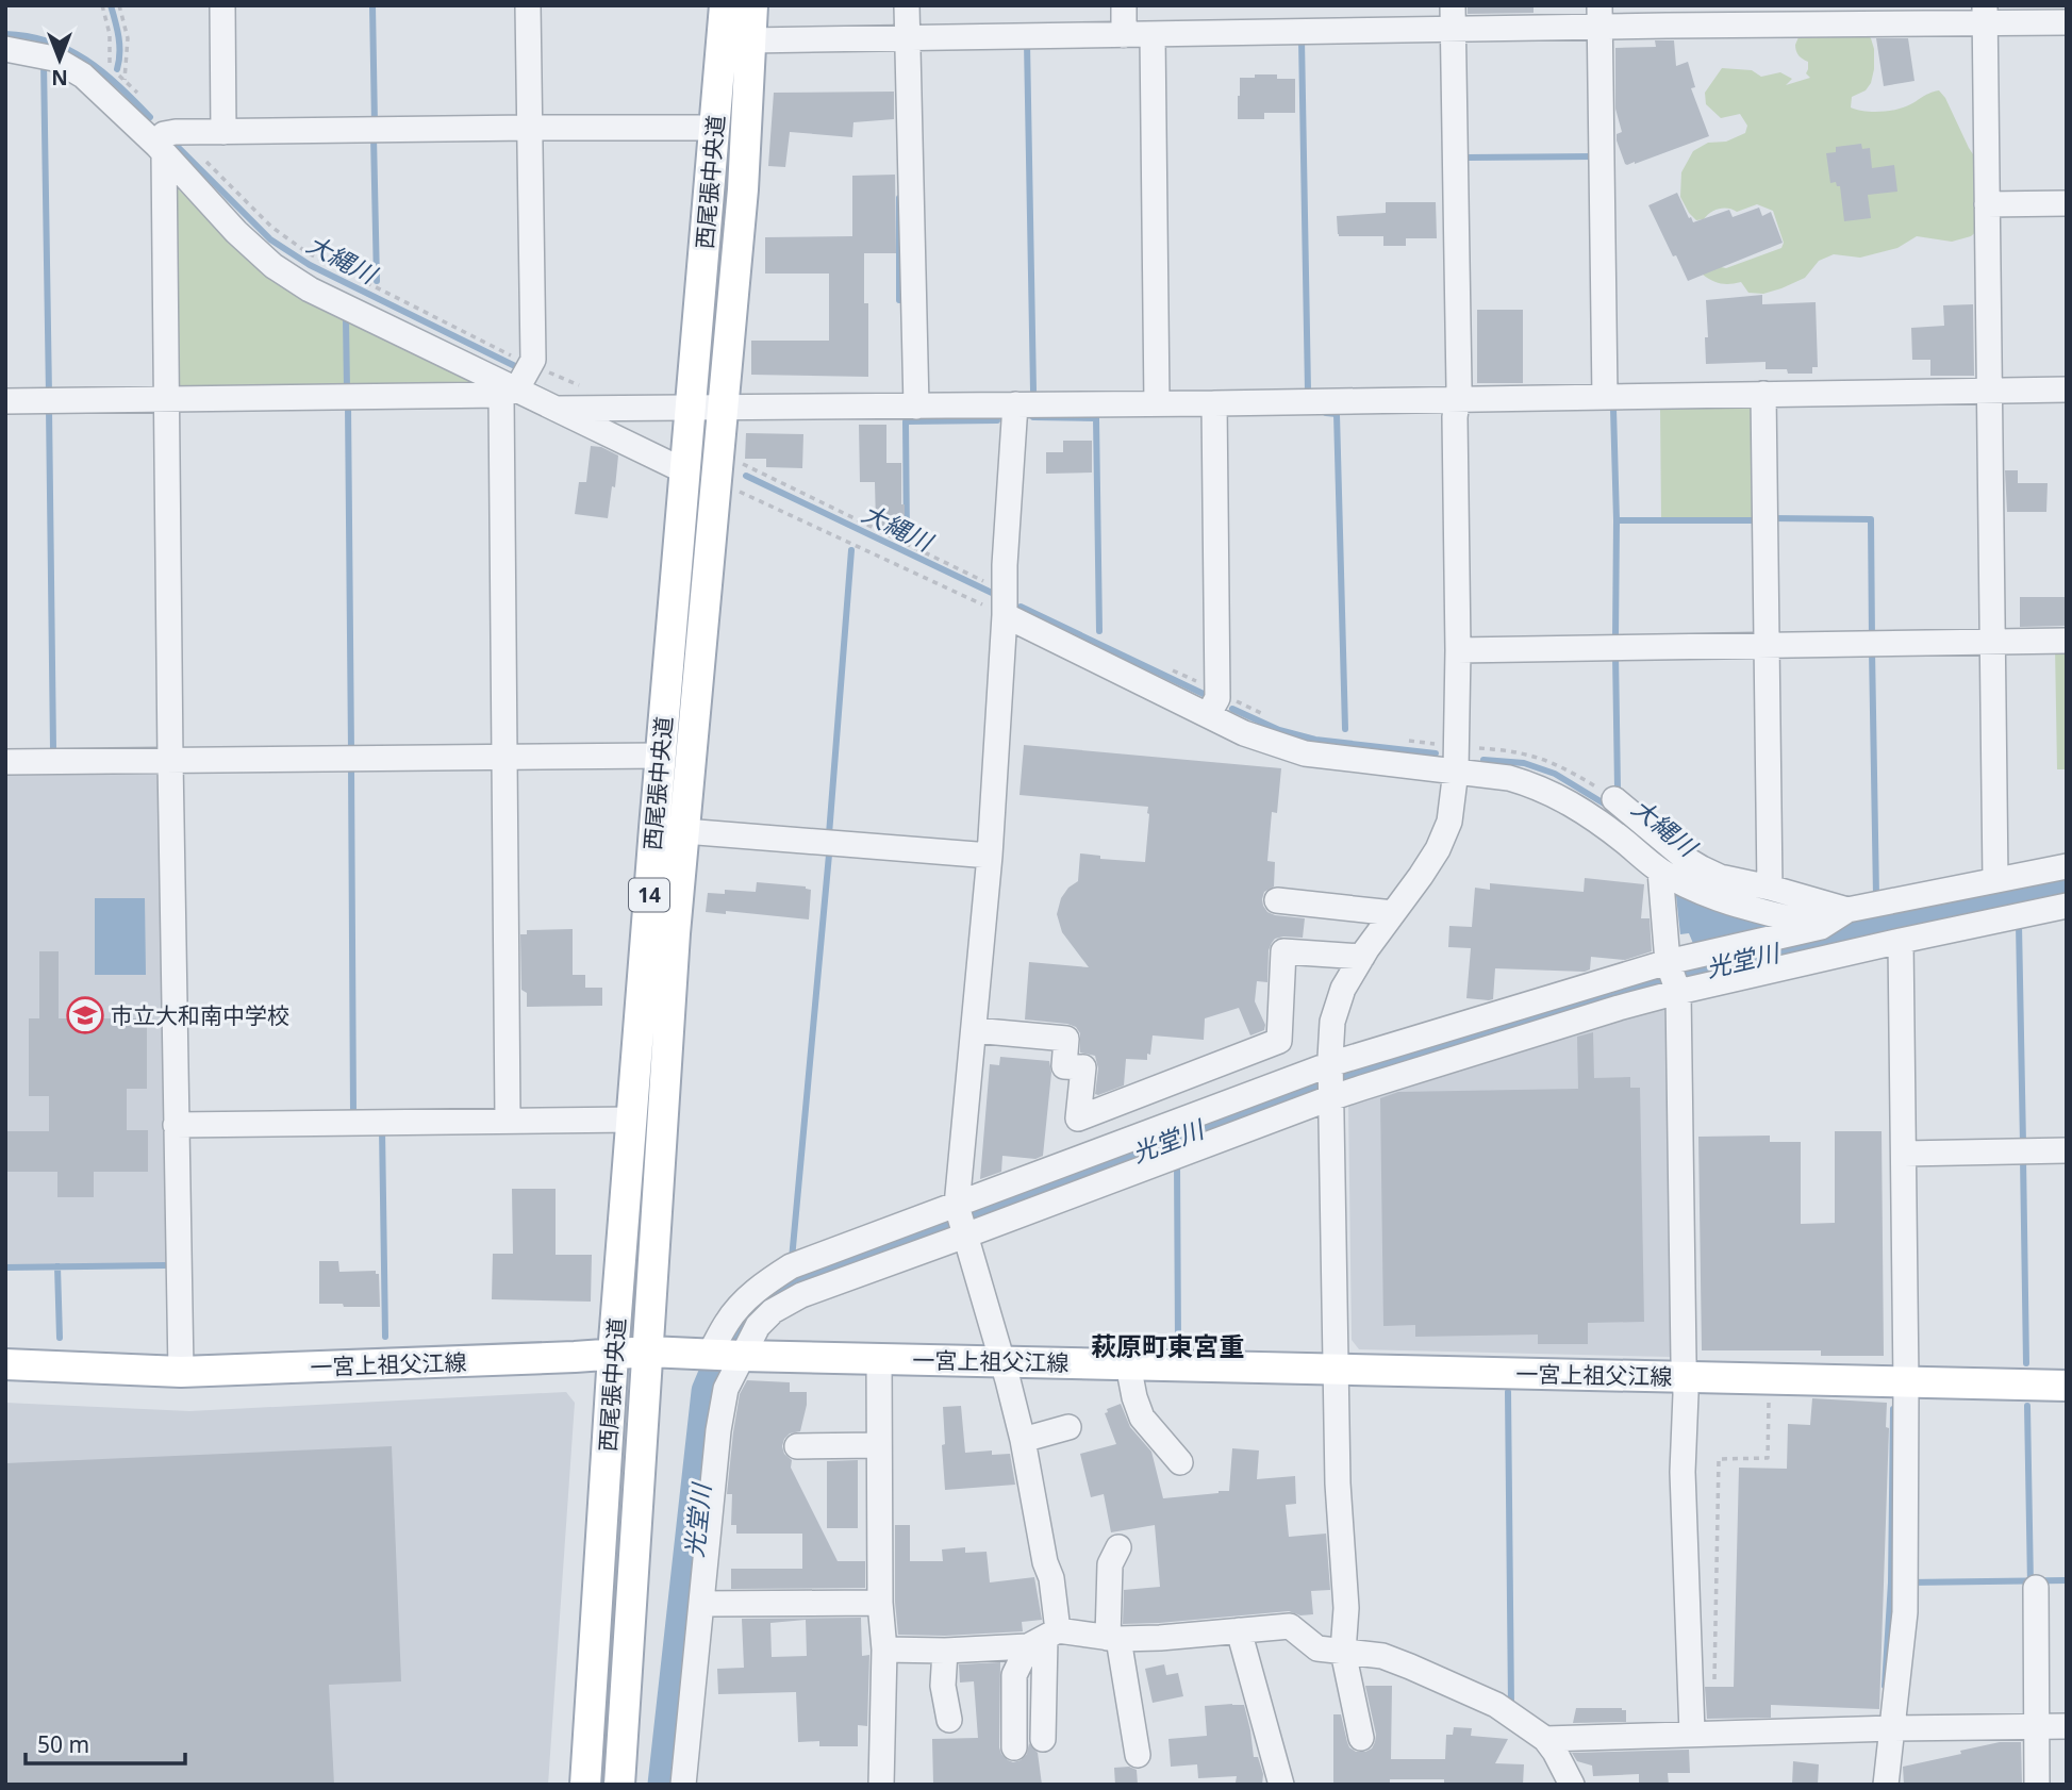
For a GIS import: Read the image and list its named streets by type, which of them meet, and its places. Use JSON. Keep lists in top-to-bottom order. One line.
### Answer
{"streets":{"main road":["西尾張中央道","14","一宮上祖父江線"]},"crossings":[["西尾張中央道","一宮上祖父江線"]],"districts":["萩原町東宮重"],"water":["大縄川","光堂川"],"places":{"school or university":["市立大和南中学校"]},"scale_bar":"50 m","north":"bottom"}
